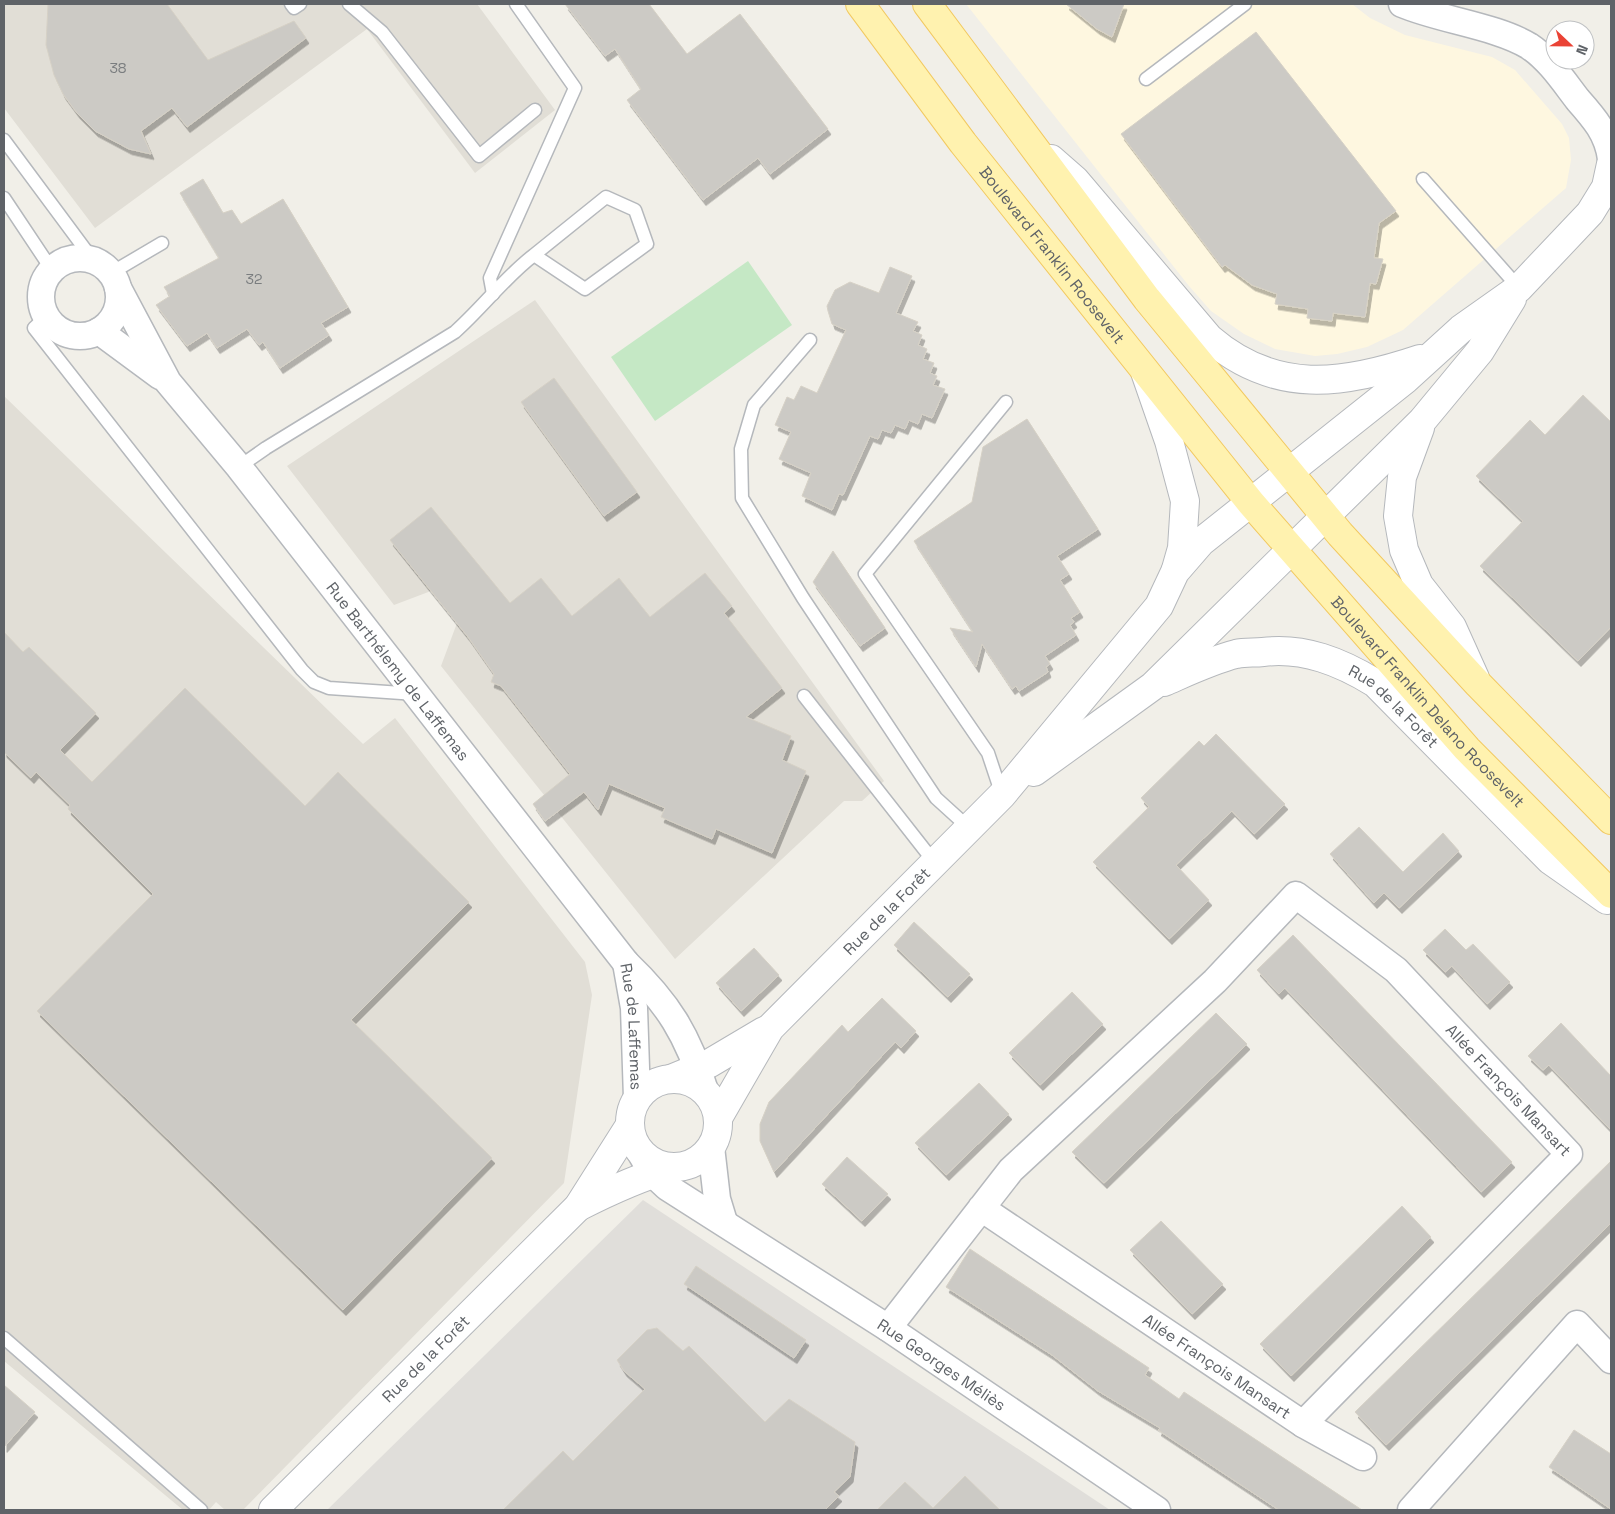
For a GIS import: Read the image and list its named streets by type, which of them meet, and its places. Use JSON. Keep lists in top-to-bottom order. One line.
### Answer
{"streets":{"main road":["Boulevard Franklin Roosevelt","Boulevard Franklin Delano Roosevelt"],"street":["Rue Barthélemy de Laffemas","Rue de la Forêt","Rue de Laffemas","Allée François Mansart","Rue Georges Méliès"]},"crossings":[["Boulevard Franklin Roosevelt","Boulevard Franklin Delano Roosevelt"],["Boulevard Franklin Roosevelt","Rue de la Forêt"],["Rue Barthélemy de Laffemas","Rue de Laffemas"],["Boulevard Franklin Delano Roosevelt","Rue de la Forêt"],["Rue de la Forêt","Rue de Laffemas"],["Rue de la Forêt","Rue Georges Méliès"],["Rue de Laffemas","Rue Georges Méliès"],["Allée François Mansart","Rue Georges Méliès"]],"house_numbers":["38","32"],"north":"right"}
